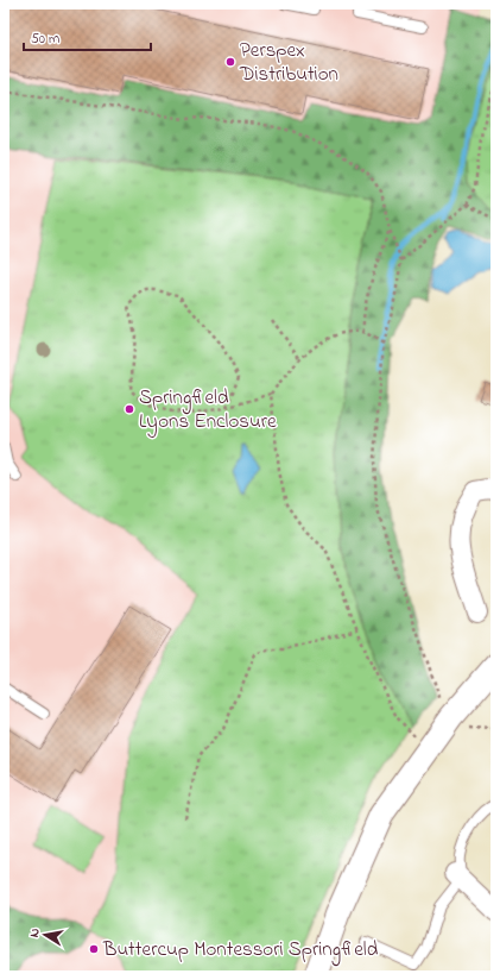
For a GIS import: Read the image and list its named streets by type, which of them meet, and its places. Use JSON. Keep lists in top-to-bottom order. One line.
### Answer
{"places":["Perspex Distribution","Springfield Lyons Enclosure","Buttercup Montessori Springfield"],"scale_bar":"50 m","north":"left"}
